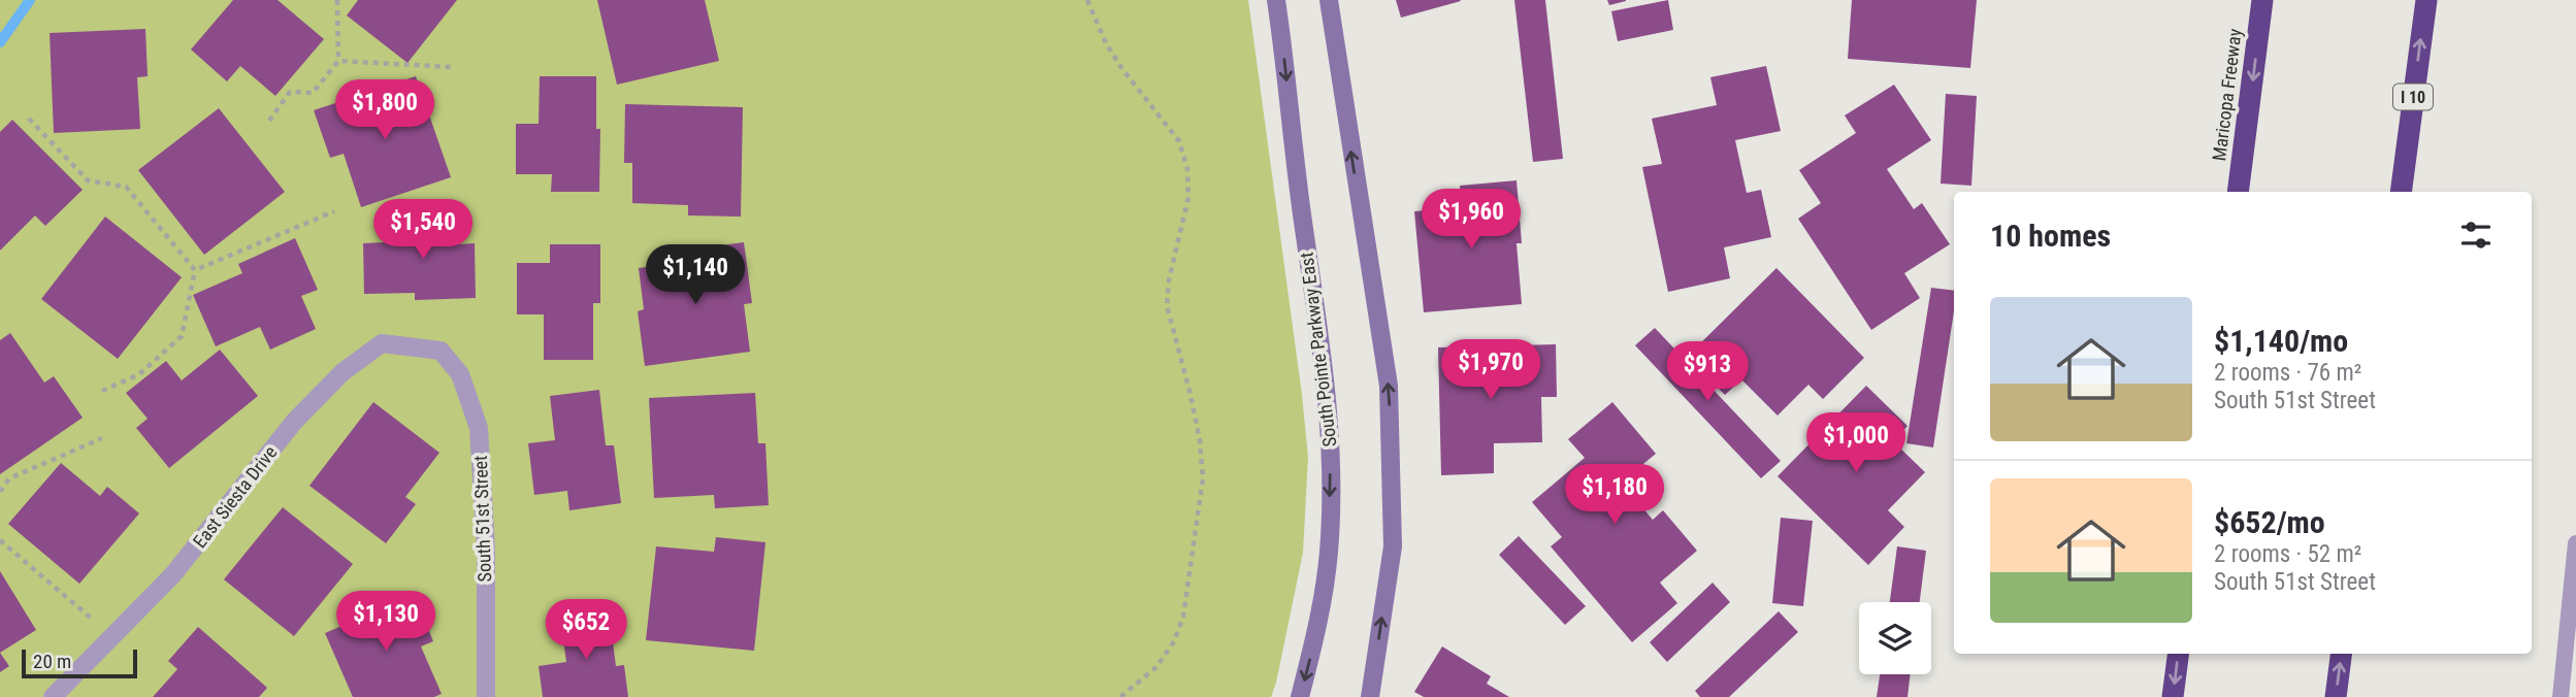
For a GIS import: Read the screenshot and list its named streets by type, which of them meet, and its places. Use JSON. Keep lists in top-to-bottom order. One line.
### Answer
{"streets":{"highway":["Maricopa Freeway","I 10"],"main road":["South Pointe Parkway East"],"street":["East Siesta Drive","South 51st Street"]},"crossings":[["East Siesta Drive","South 51st Street"]],"scale_bar":"20 m","page":{"price":["$1,800","$1,960","$1,540","$1,140","$1,970","$913","$1,000","$1,180","$1,130","$652"],"heading":"10 homes","list":[{"name":"$1,140/mo","note":"2 rooms · 76 m² · South 51st Street"},{"name":"$652/mo","note":"2 rooms · 52 m² · South 51st Street"}],"scale":"20 m"}}
